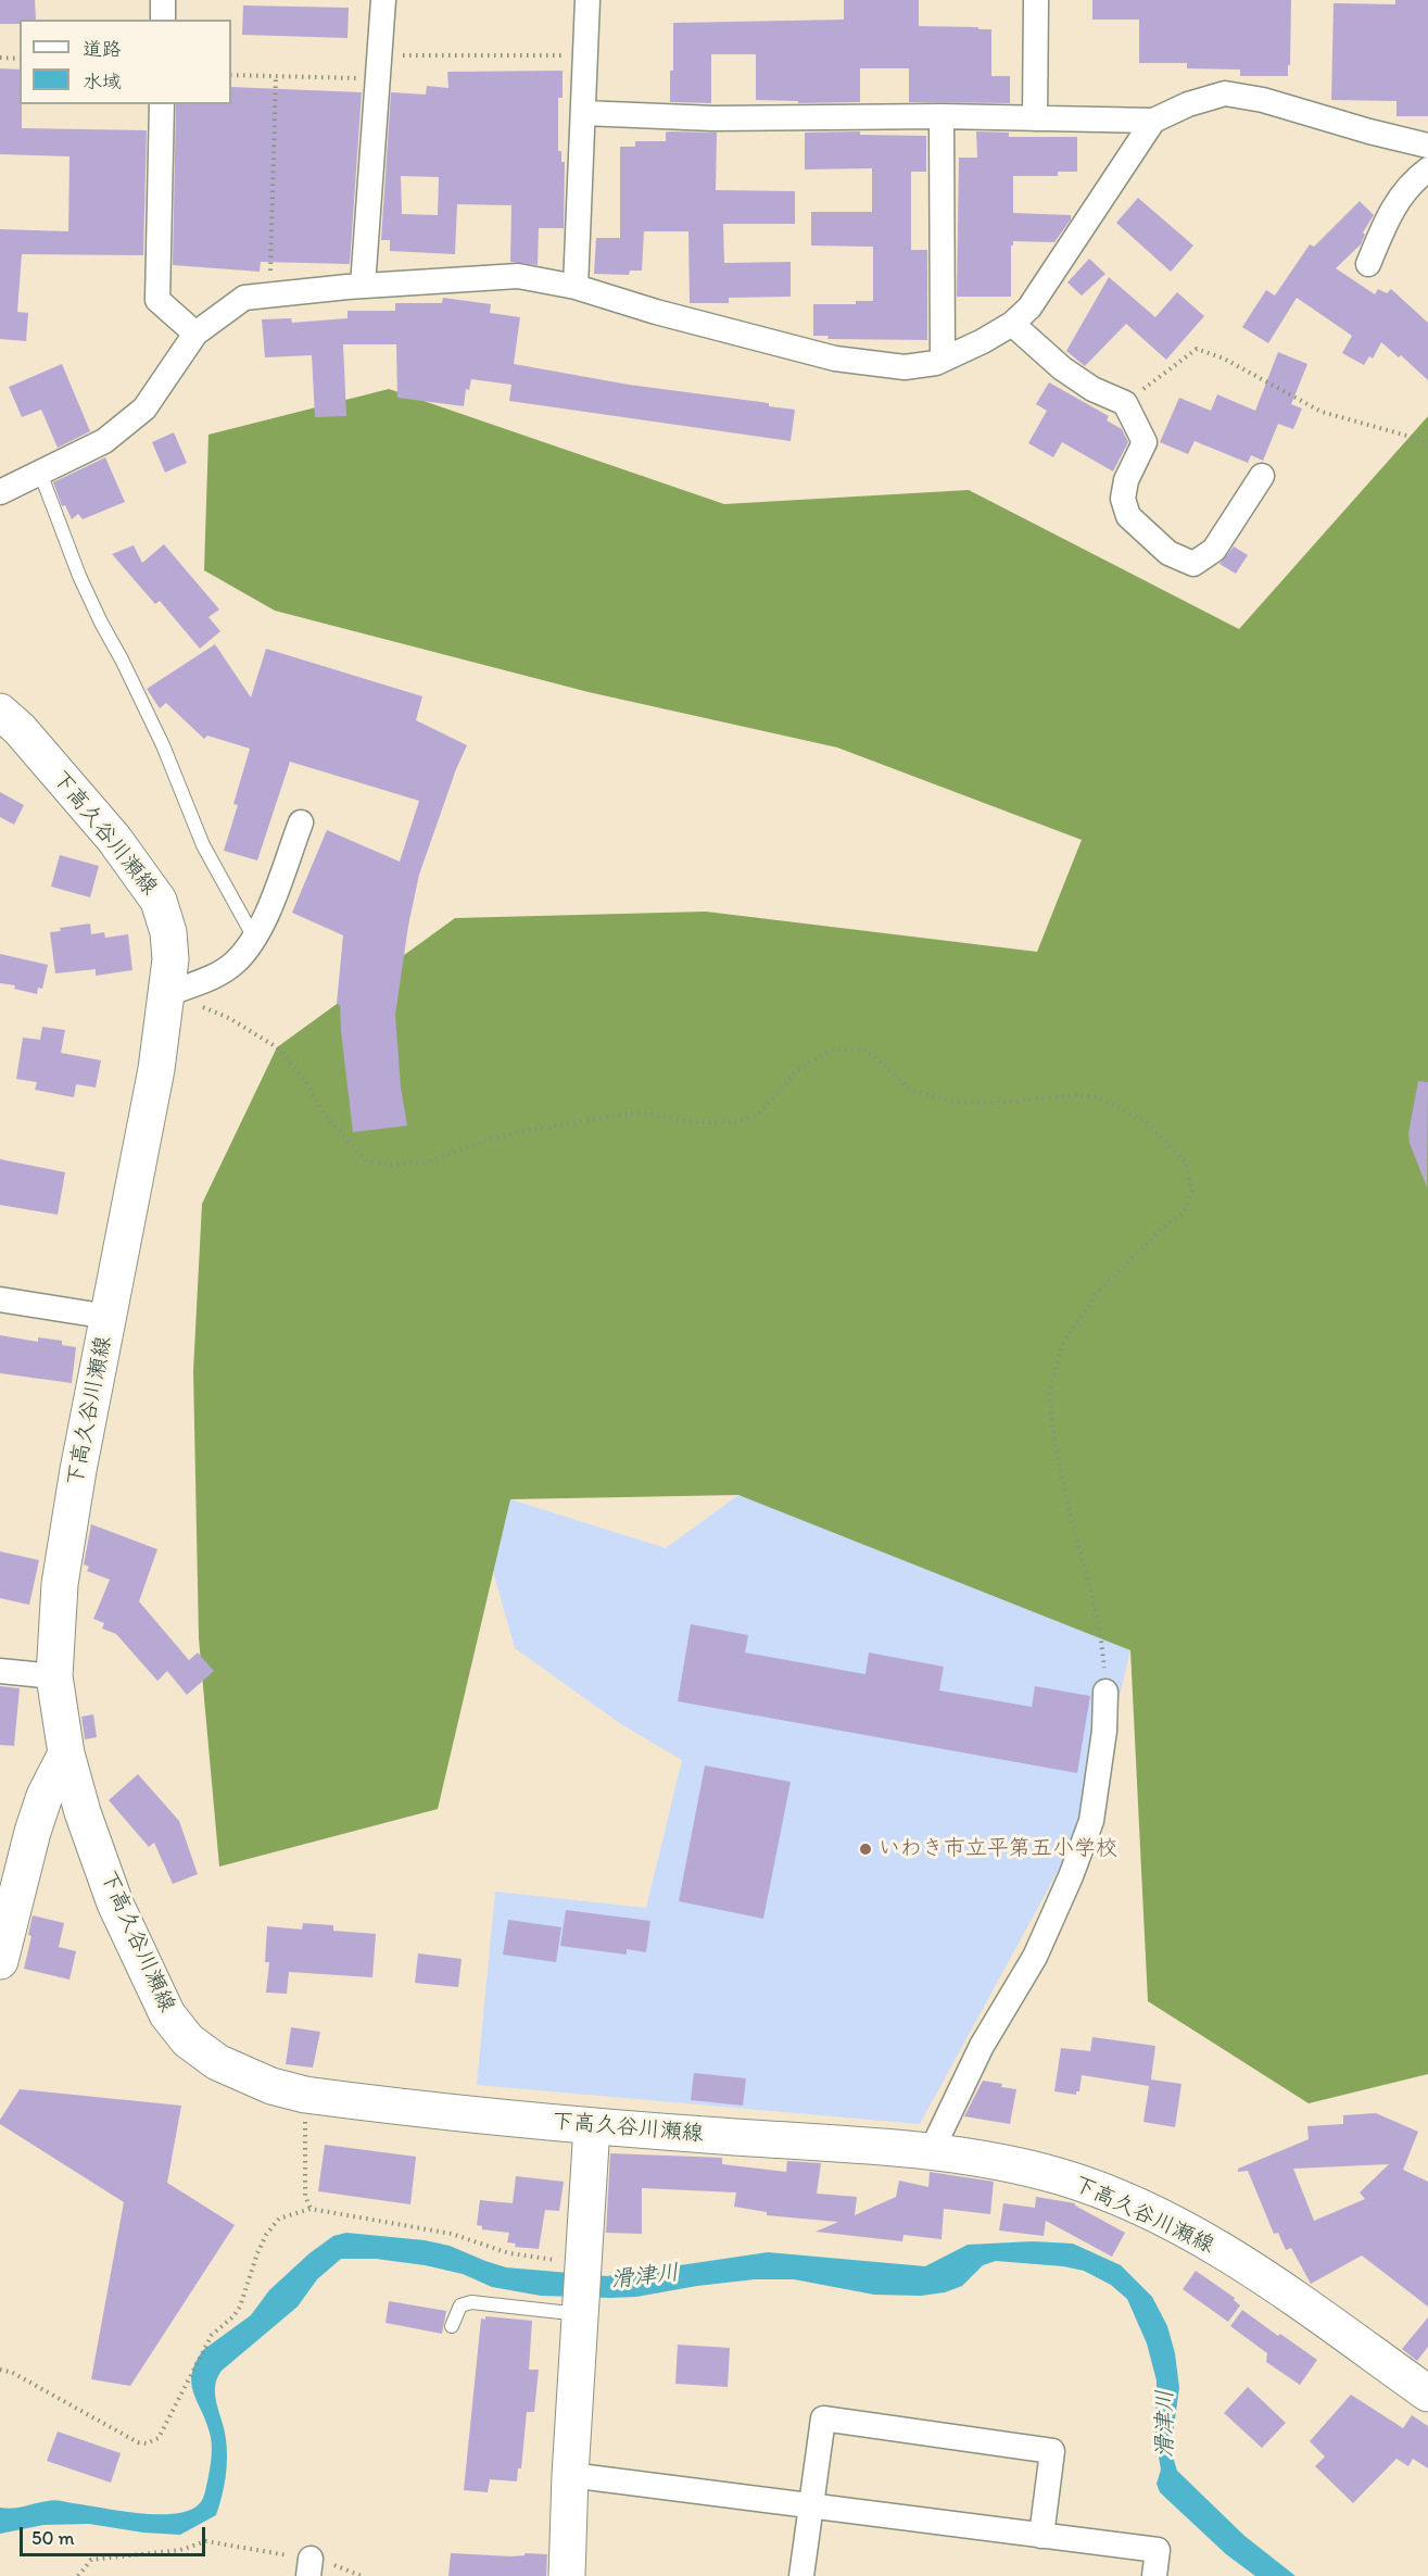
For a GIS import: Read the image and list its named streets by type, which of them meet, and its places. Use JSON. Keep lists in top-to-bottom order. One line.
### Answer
{"streets":{"main road":["下高久谷川瀬線"]},"water":["滑津川"],"places":["いわき市立平第五小学校"],"legend":["道路","水域"],"scale_bar":"50 m"}
